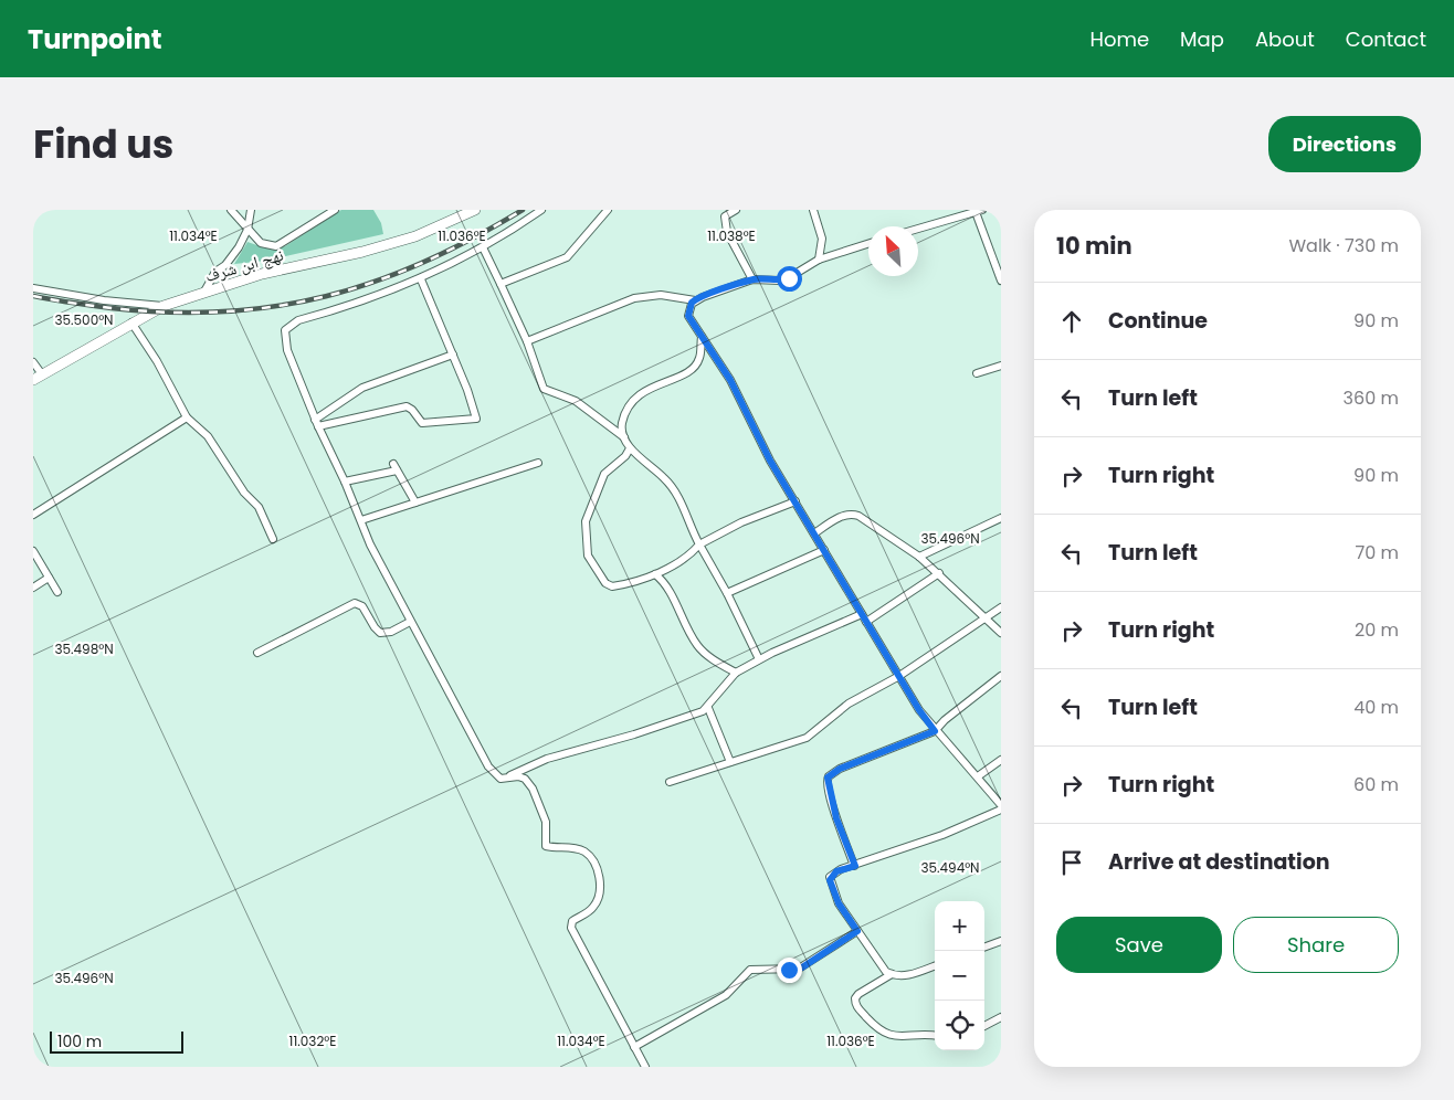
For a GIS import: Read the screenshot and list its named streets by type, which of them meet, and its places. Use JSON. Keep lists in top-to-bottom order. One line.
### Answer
{"streets":{"main road":["نهج ابن شرف"]},"scale_bar":"100 m","north":"top left","page":{"header":"Turnpoint","nav":["Home","Map","About","Contact"],"title":"Find us","buttons":["Directions",["Save","Share"]],"heading":["10 min","Walk · 730 m"],"list":[["Continue","90 m"],["Turn left","360 m"],["Turn right","90 m"],["Turn left","70 m"],["Turn right","20 m"],["Turn left","40 m"],["Turn right","60 m"],"Arrive at destination"],"map_buttons":["+","−"],"scale":"100 m"},"coordinates":["11.034°E","11.036°E","11.038°E","35.500°N","35.496°N","35.498°N","35.494°N","11.032°E"]}
